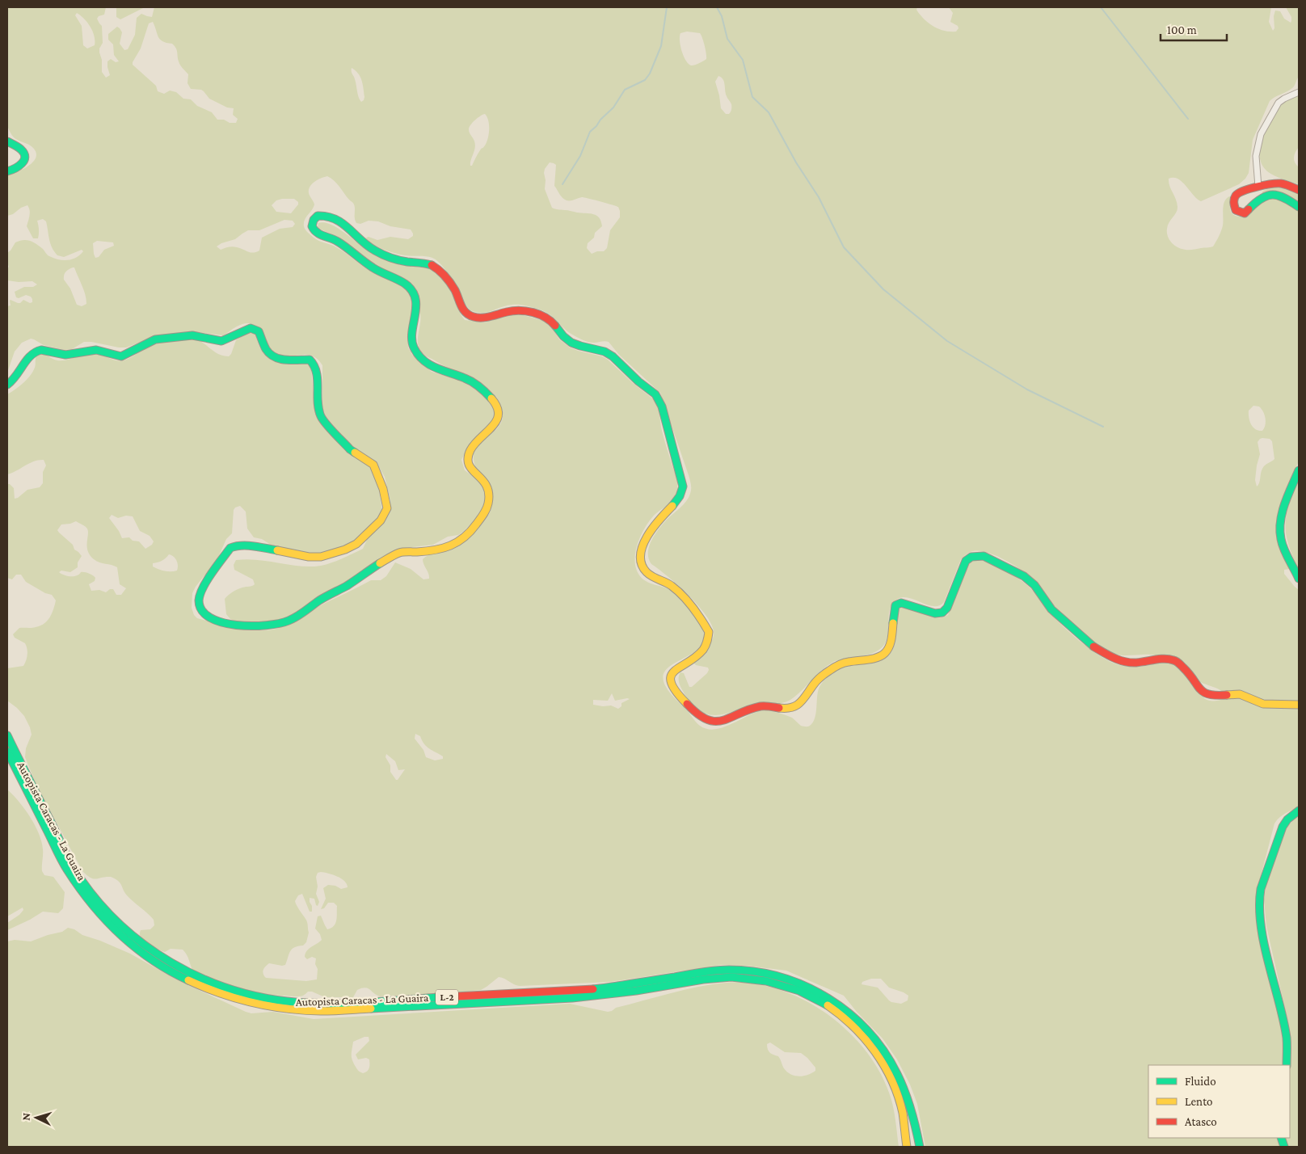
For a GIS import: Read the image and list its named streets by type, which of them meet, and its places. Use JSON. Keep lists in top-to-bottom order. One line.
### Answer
{"streets":{"main road":["Autopista Caracas - La Guaira","L-2"]},"legend":["Fluido","Lento","Atasco"],"scale_bar":"100 m","north":"left"}
